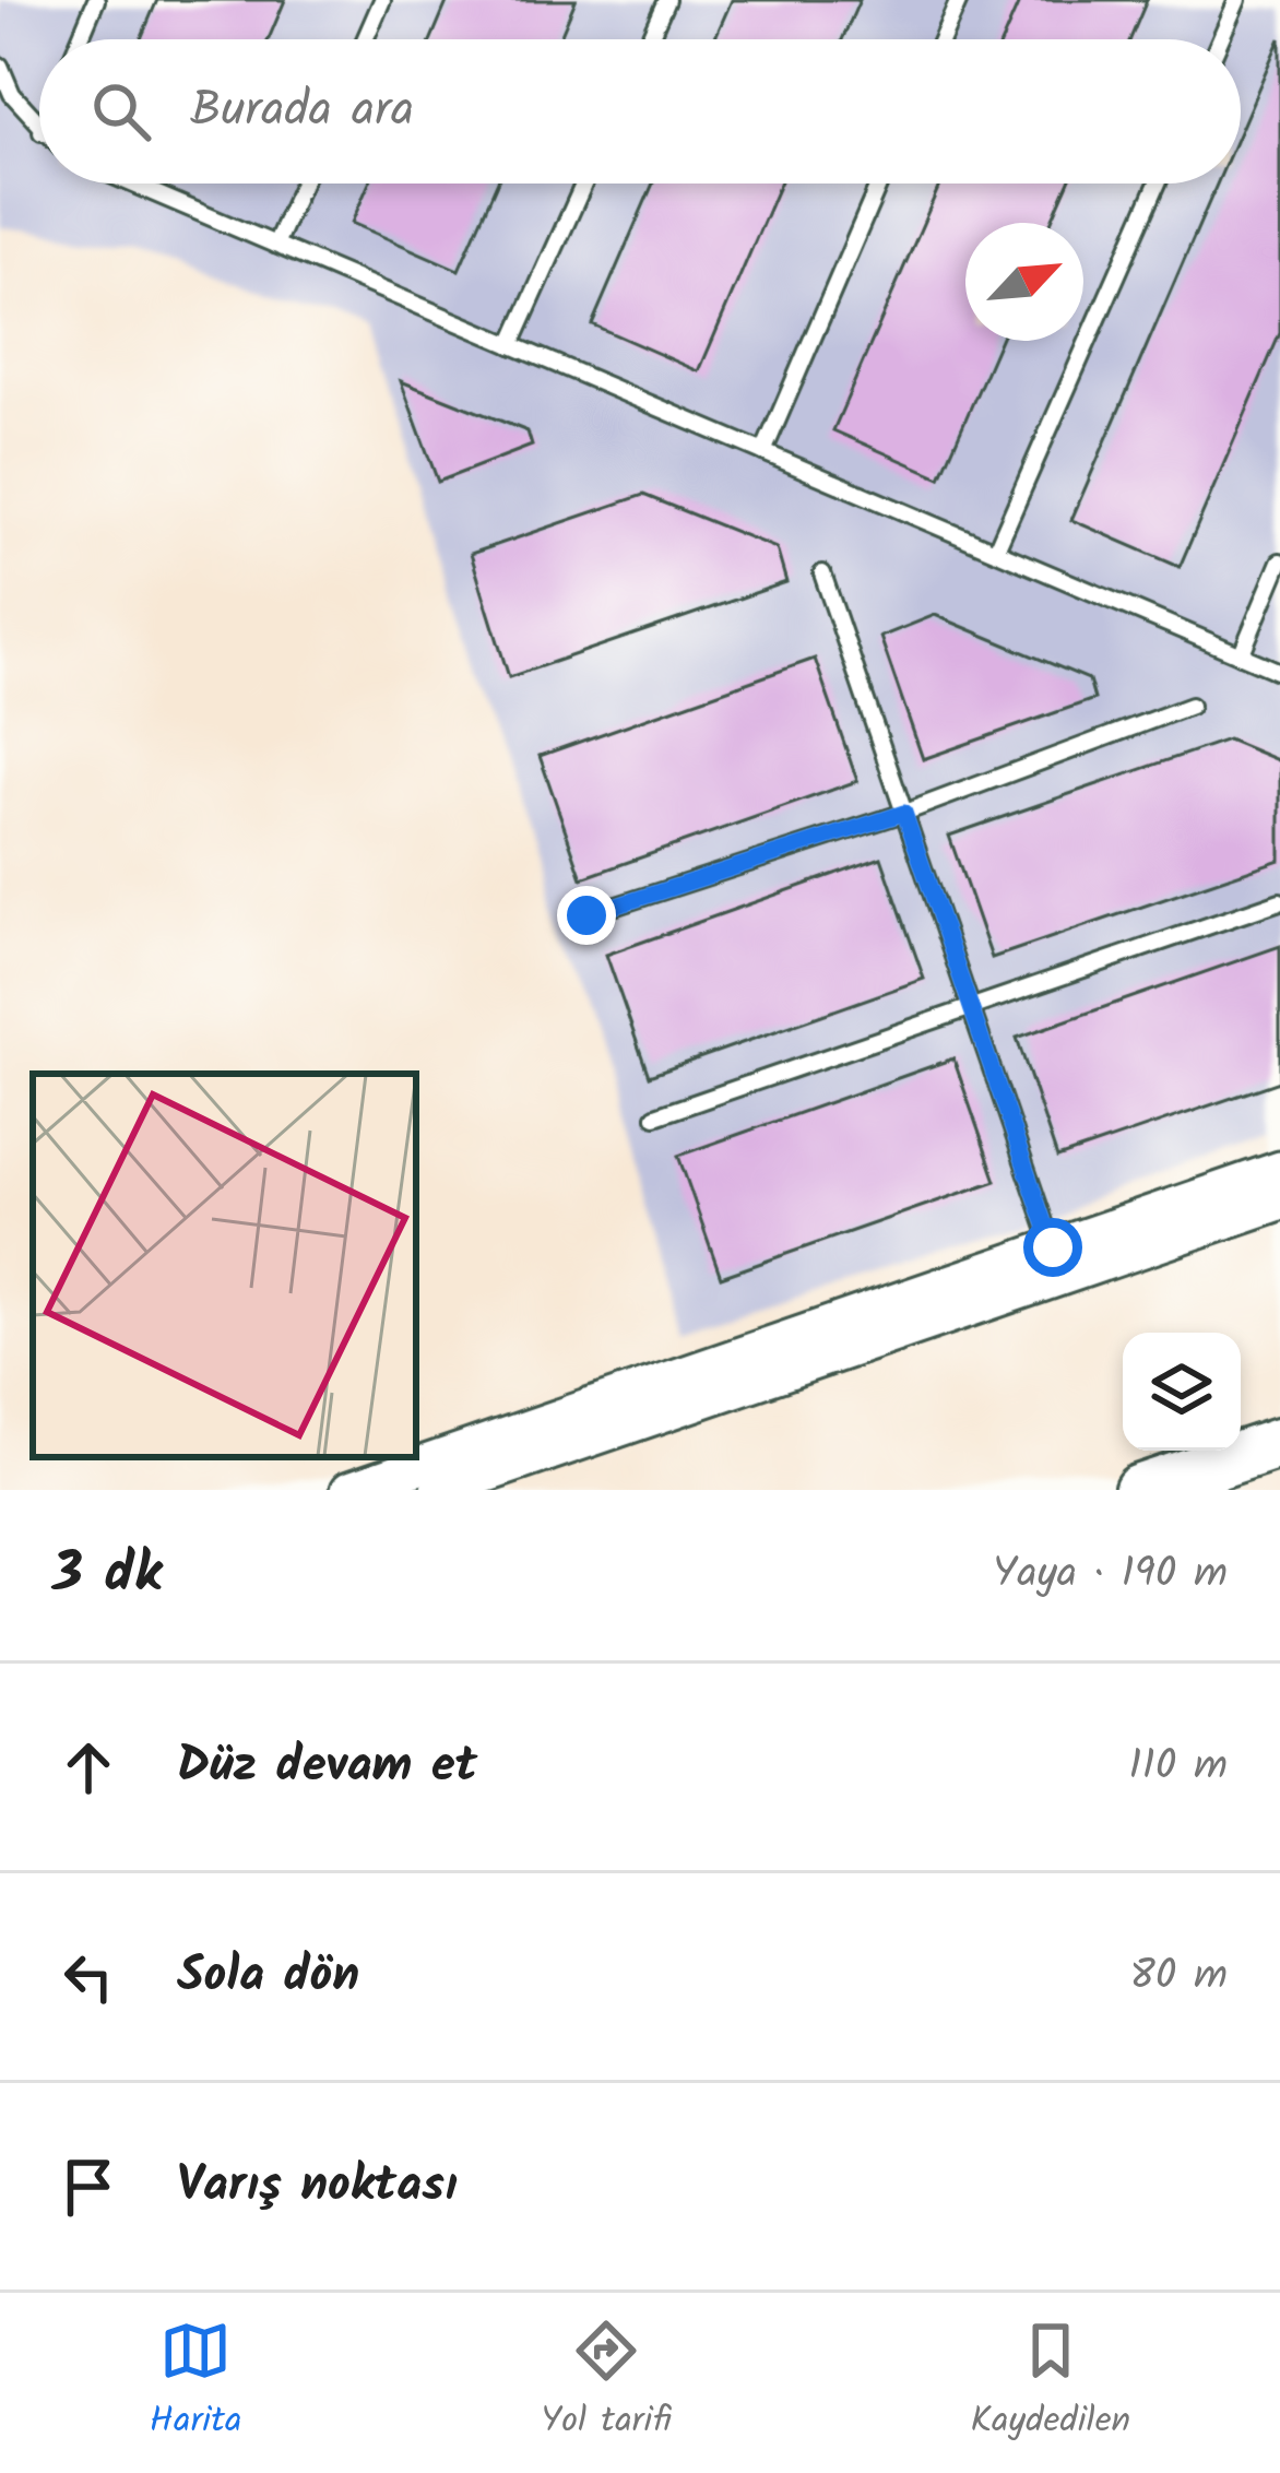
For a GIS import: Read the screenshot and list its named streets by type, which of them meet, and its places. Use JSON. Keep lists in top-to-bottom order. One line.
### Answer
{"north":"top right","page":{"search":"Burada ara","heading":["3 dk","Yaya · 190 m"],"list":[["Düz devam et","110 m"],["Sola dön","80 m"],"Varış noktası"],"nav":["Harita","Yol tarifi","Kaydedilen"]}}
